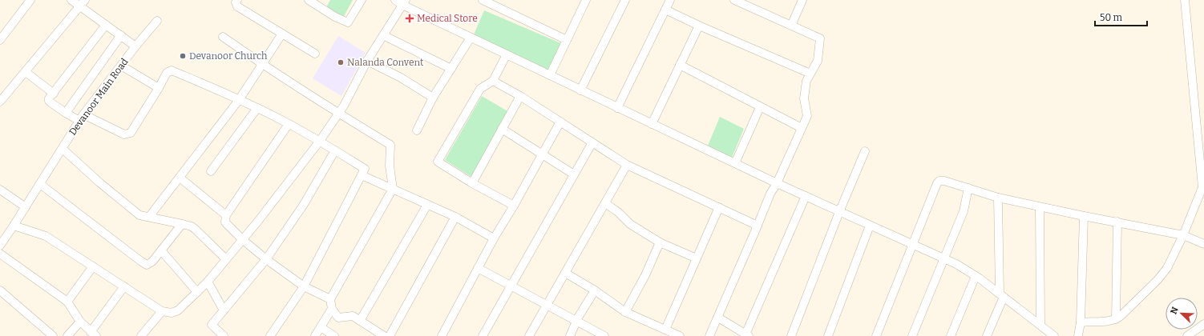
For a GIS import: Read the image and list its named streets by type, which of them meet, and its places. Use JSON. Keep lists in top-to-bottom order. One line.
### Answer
{"streets":{"street":["Devanoor Main Road"]},"places":{"health":["Medical Store"],"other":["Devanoor Church","Nalanda Convent"]},"scale_bar":"50 m","north":"top left"}
